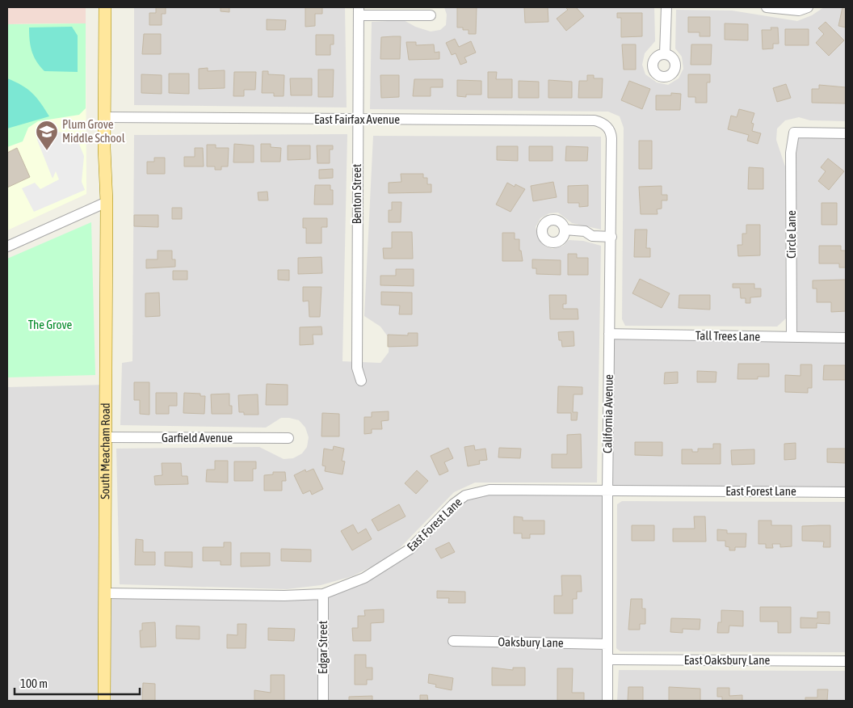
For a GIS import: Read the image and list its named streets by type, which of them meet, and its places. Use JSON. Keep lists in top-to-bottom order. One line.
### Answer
{"streets":{"main road":["South Meacham Road"],"street":["East Fairfax Avenue","Benton Street","Circle Lane","Tall Trees Lane","California Avenue","Garfield Avenue","East Forest Lane","Oaksbury Lane","Edgar Street","East Oaksbury Lane"]},"crossings":[["East Fairfax Avenue","Benton Street"],["East Fairfax Avenue","California Avenue"],["East Fairfax Avenue","South Meacham Road"],["Circle Lane","Tall Trees Lane"],["Tall Trees Lane","California Avenue"],["California Avenue","East Forest Lane"],["California Avenue","Oaksbury Lane"],["California Avenue","East Oaksbury Lane"],["Garfield Avenue","South Meacham Road"],["South Meacham Road","East Forest Lane"],["East Forest Lane","Edgar Street"]],"parks":["The Grove"],"places":{"school or university":["Plum Grove Middle School"]},"scale_bar":"100 m"}
